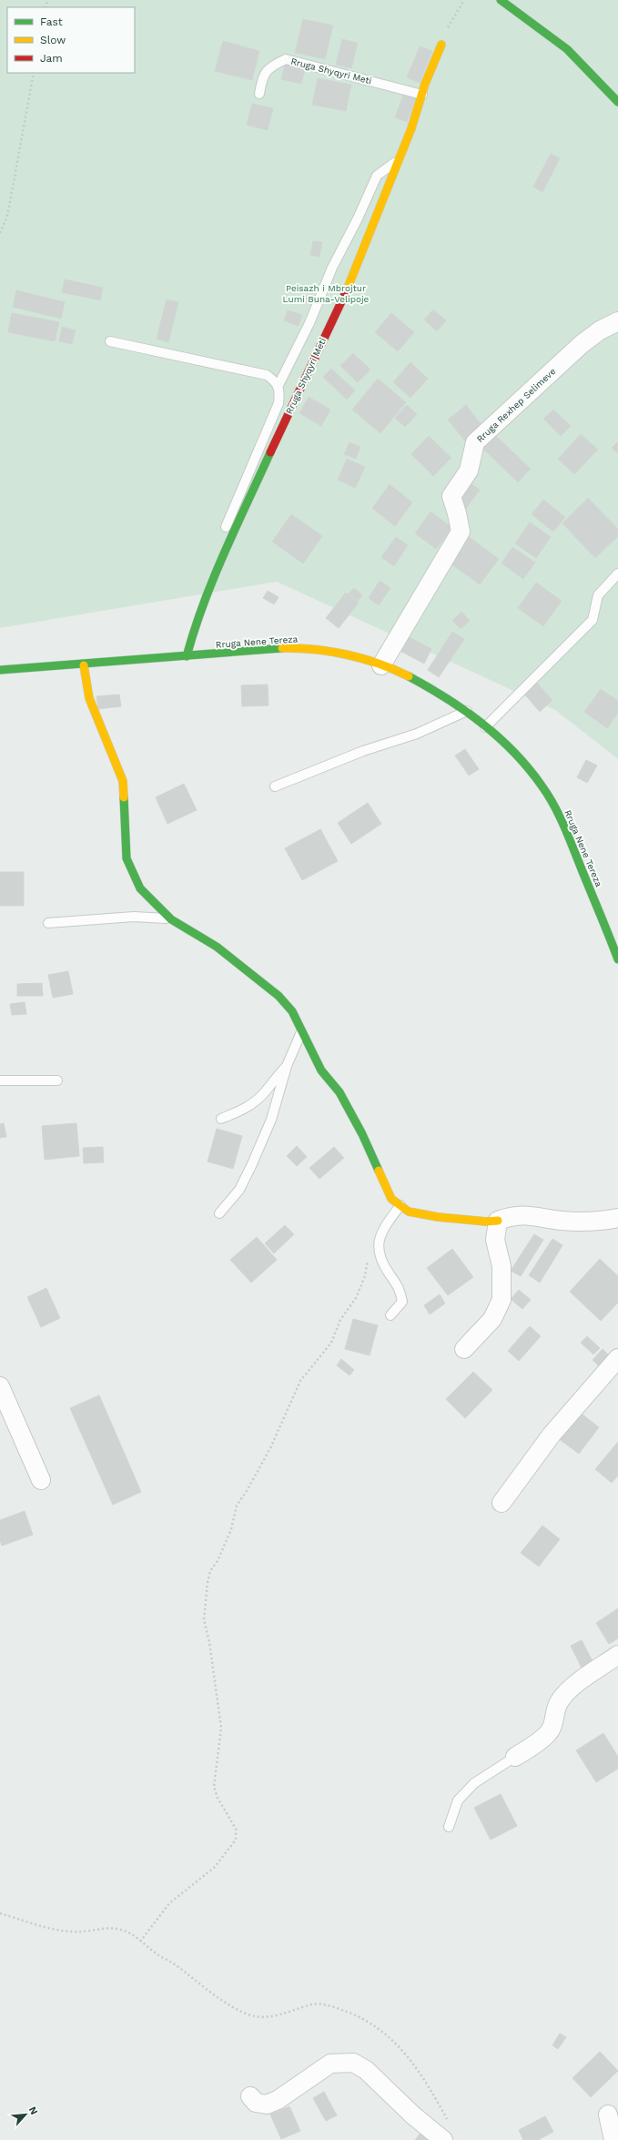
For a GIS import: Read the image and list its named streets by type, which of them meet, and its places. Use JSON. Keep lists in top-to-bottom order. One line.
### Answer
{"streets":{"street":["Rruga Shyqyri Meti","Rruga Rexhep Selimeve","Rruga Nene Tereza"]},"crossings":[["Rruga Shyqyri Meti","Rruga Nene Tereza"],["Rruga Rexhep Selimeve","Rruga Nene Tereza"]],"parks":["Peisazh i Mbrojtur Lumi Buna-Velipoje"],"legend":["Fast","Slow","Jam"],"north":"top right"}
